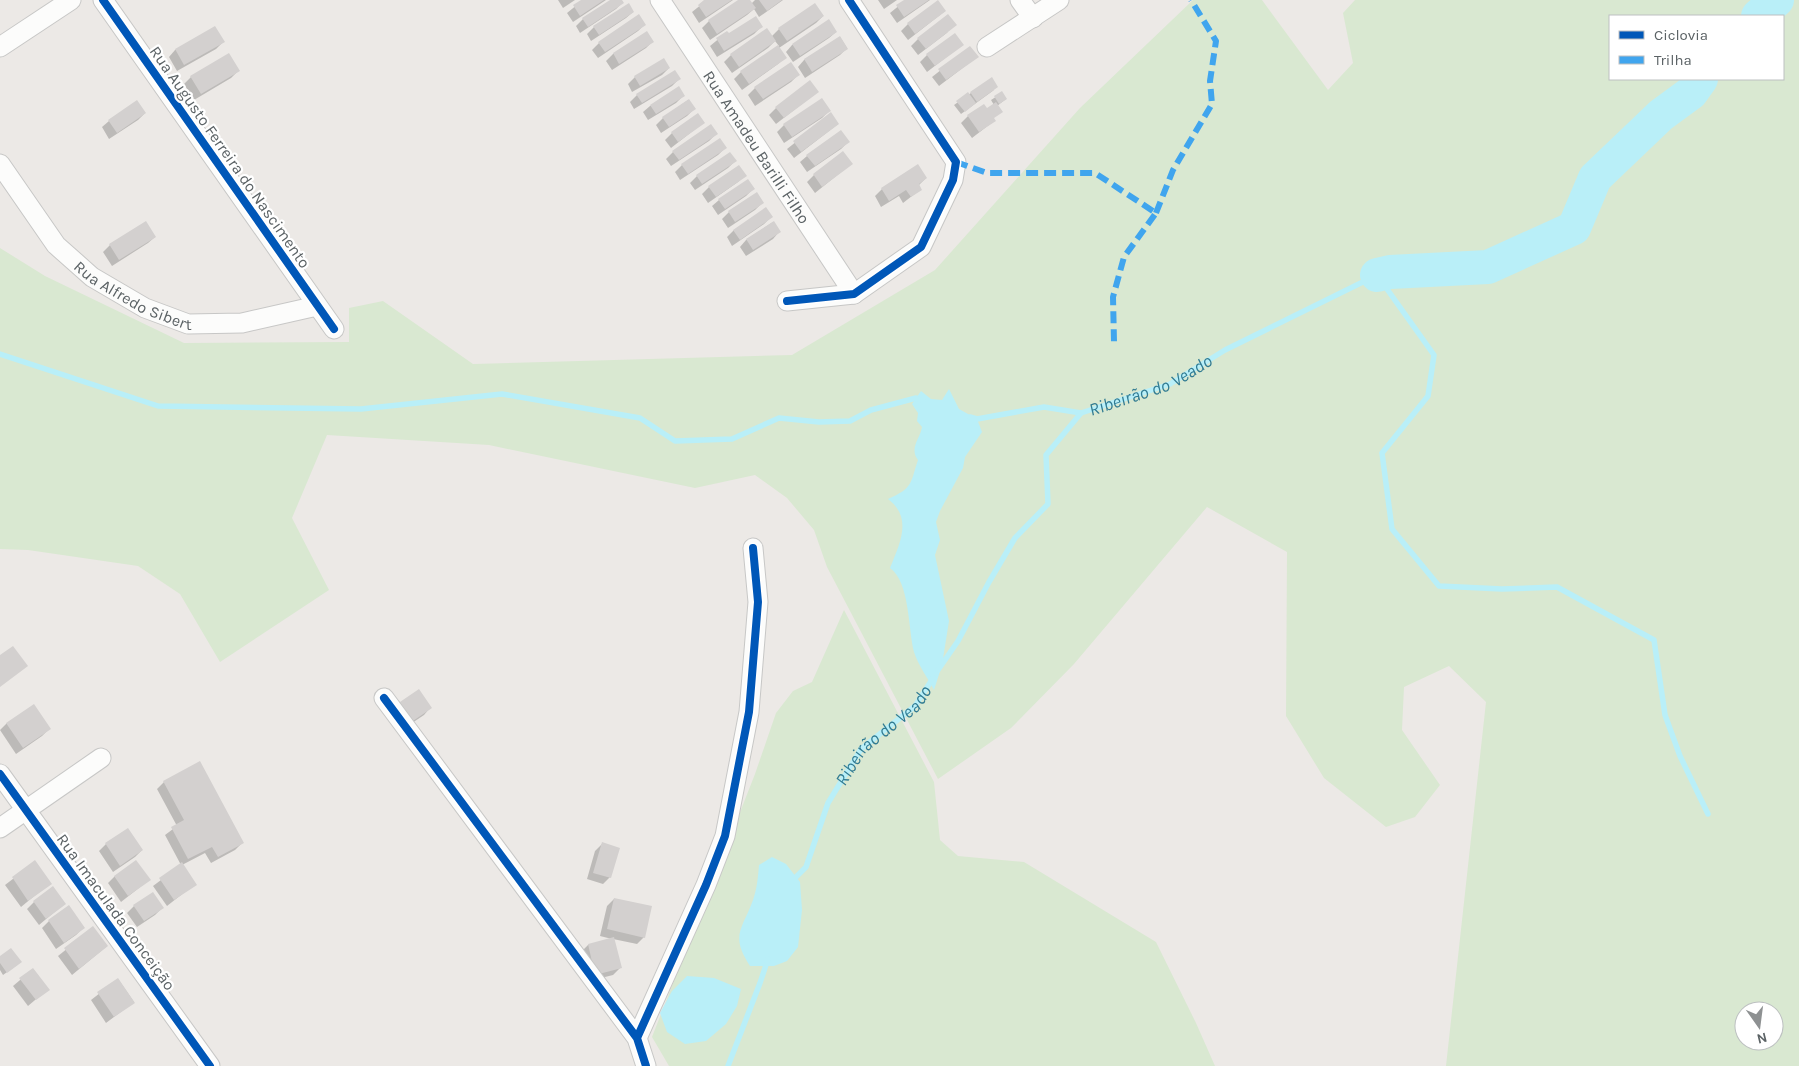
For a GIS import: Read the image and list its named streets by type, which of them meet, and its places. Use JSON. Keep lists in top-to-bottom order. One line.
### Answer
{"streets":{"street":["Rua Amadeu Barilli Filho","Rua Augusto Ferreira do Nascimento","Rua Alfredo Sibert","Rua Imaculada Conceição"]},"crossings":[["Rua Augusto Ferreira do Nascimento","Rua Alfredo Sibert"]],"water":["Ribeirão do Veado"],"legend":["Ciclovia","Trilha"],"north":"bottom"}
